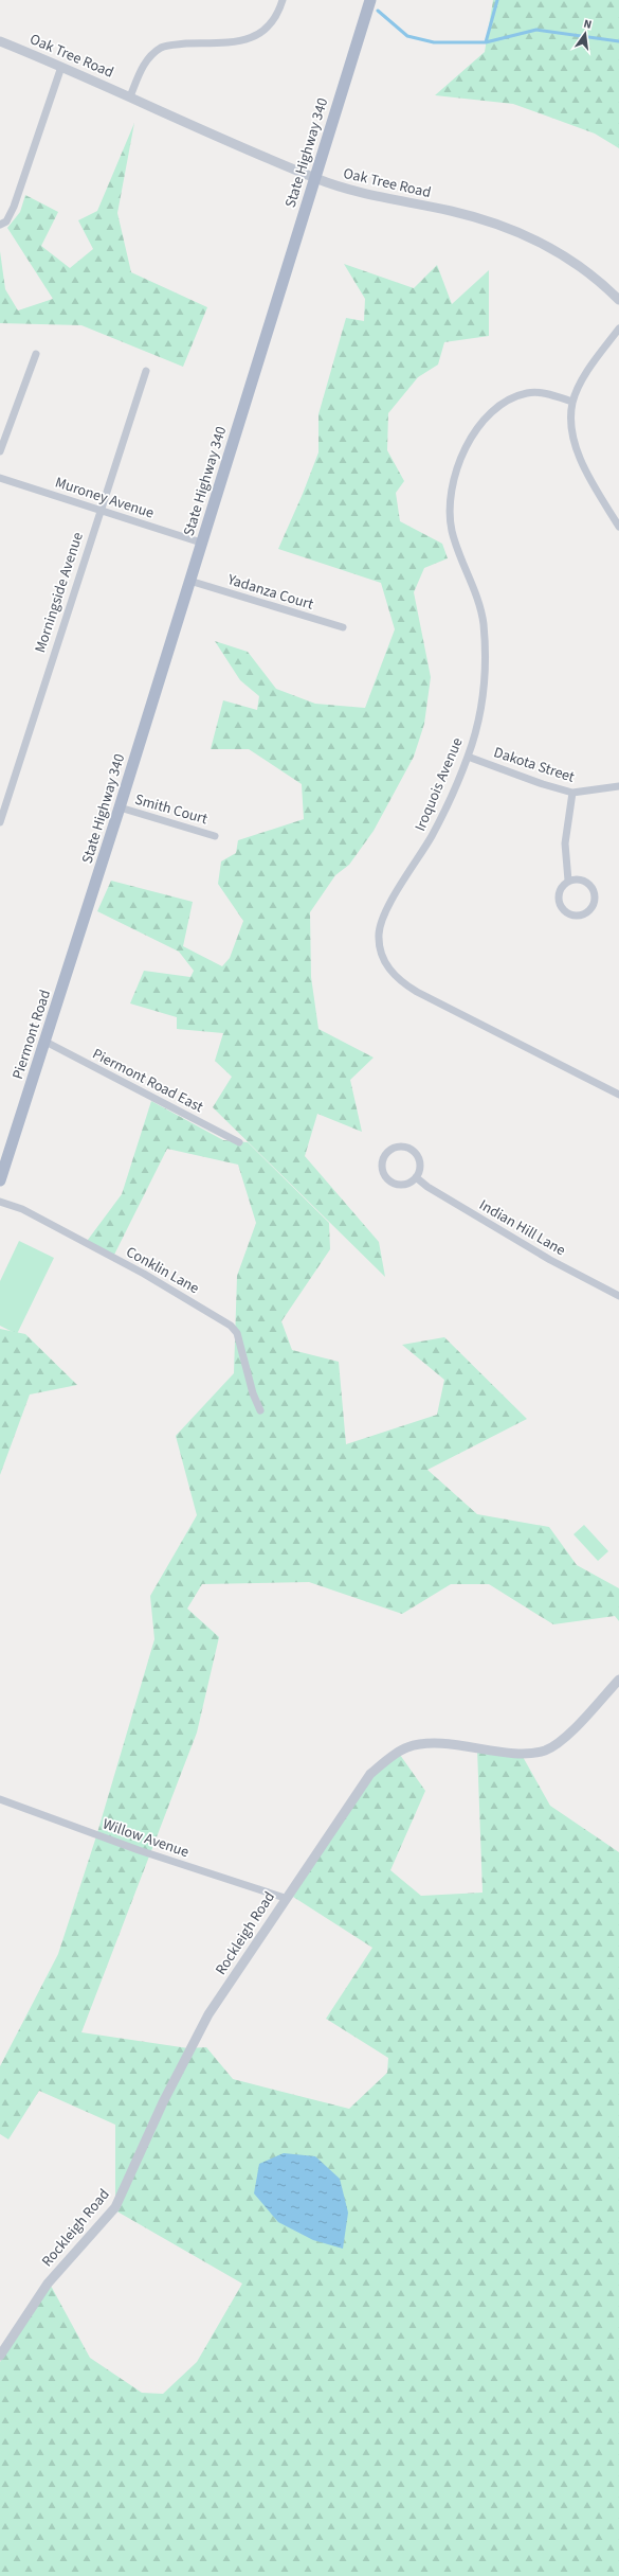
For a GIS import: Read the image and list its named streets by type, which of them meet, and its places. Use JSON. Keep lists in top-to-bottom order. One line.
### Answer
{"streets":{"main road":["State Highway 340","Piermont Road"],"street":["Oak Tree Road","Muroney Avenue","Yadanza Court","Morningside Avenue","Dakota Street","Iroquois Avenue","Smith Court","Piermont Road East","Indian Hill Lane","Conklin Lane","Willow Avenue","Rockleigh Road"]},"crossings":[["Oak Tree Road","State Highway 340"],["State Highway 340","Muroney Avenue"],["State Highway 340","Yadanza Court"],["State Highway 340","Smith Court"],["State Highway 340","Piermont Road"],["Muroney Avenue","Morningside Avenue"],["Dakota Street","Iroquois Avenue"],["Piermont Road","Piermont Road East"],["Willow Avenue","Rockleigh Road"]],"north":"top"}
